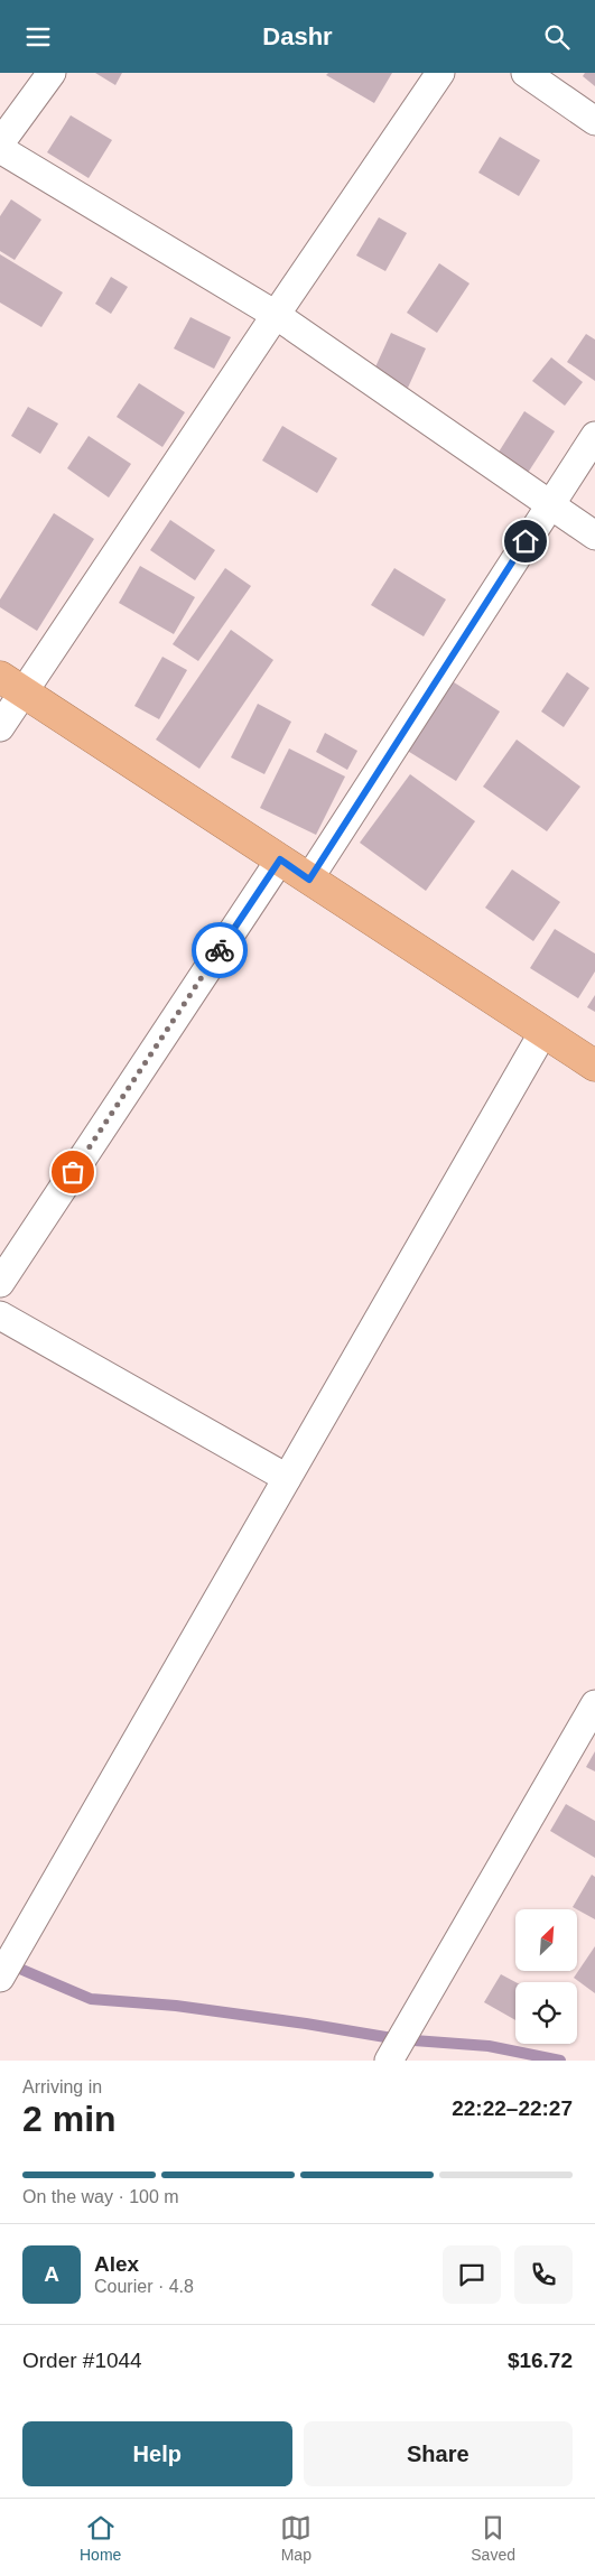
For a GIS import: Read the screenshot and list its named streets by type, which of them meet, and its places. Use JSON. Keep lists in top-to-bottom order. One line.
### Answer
{"north":"top right","page":{"header":"Dashr","heading":["2 min","Arriving in","22:22–22:27"],"panel":["Alex","Courier · 4.8","Order #1044","$16.72"],"bar":"On the way · 100 m","round":"A","buttons":["Help","Share"],"tabs":["Home","Map","Saved"]}}
